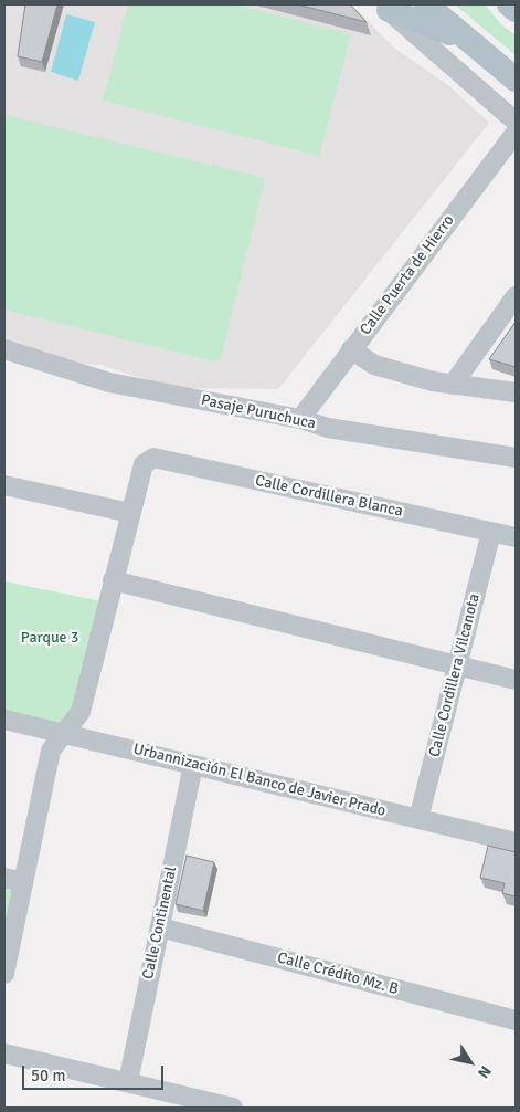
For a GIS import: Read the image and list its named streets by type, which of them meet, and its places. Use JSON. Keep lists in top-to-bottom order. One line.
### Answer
{"streets":{"street":["Calle Puerta de Hierro","Pasaje Puruchuca","Calle Cordillera Blanca","Calle Cordillera Vilcanota","Urbannización El Banco de Javier Prado","Calle Continental","Calle Crédito Mz. B"]},"crossings":[["Calle Puerta de Hierro","Pasaje Puruchuca"],["Calle Cordillera Blanca","Calle Cordillera Vilcanota"],["Calle Cordillera Vilcanota","Urbannización El Banco de Javier Prado"],["Urbannización El Banco de Javier Prado","Calle Continental"],["Calle Continental","Calle Crédito Mz. B"]],"parks":["Parque 3"],"scale_bar":"50 m","north":"bottom right"}
